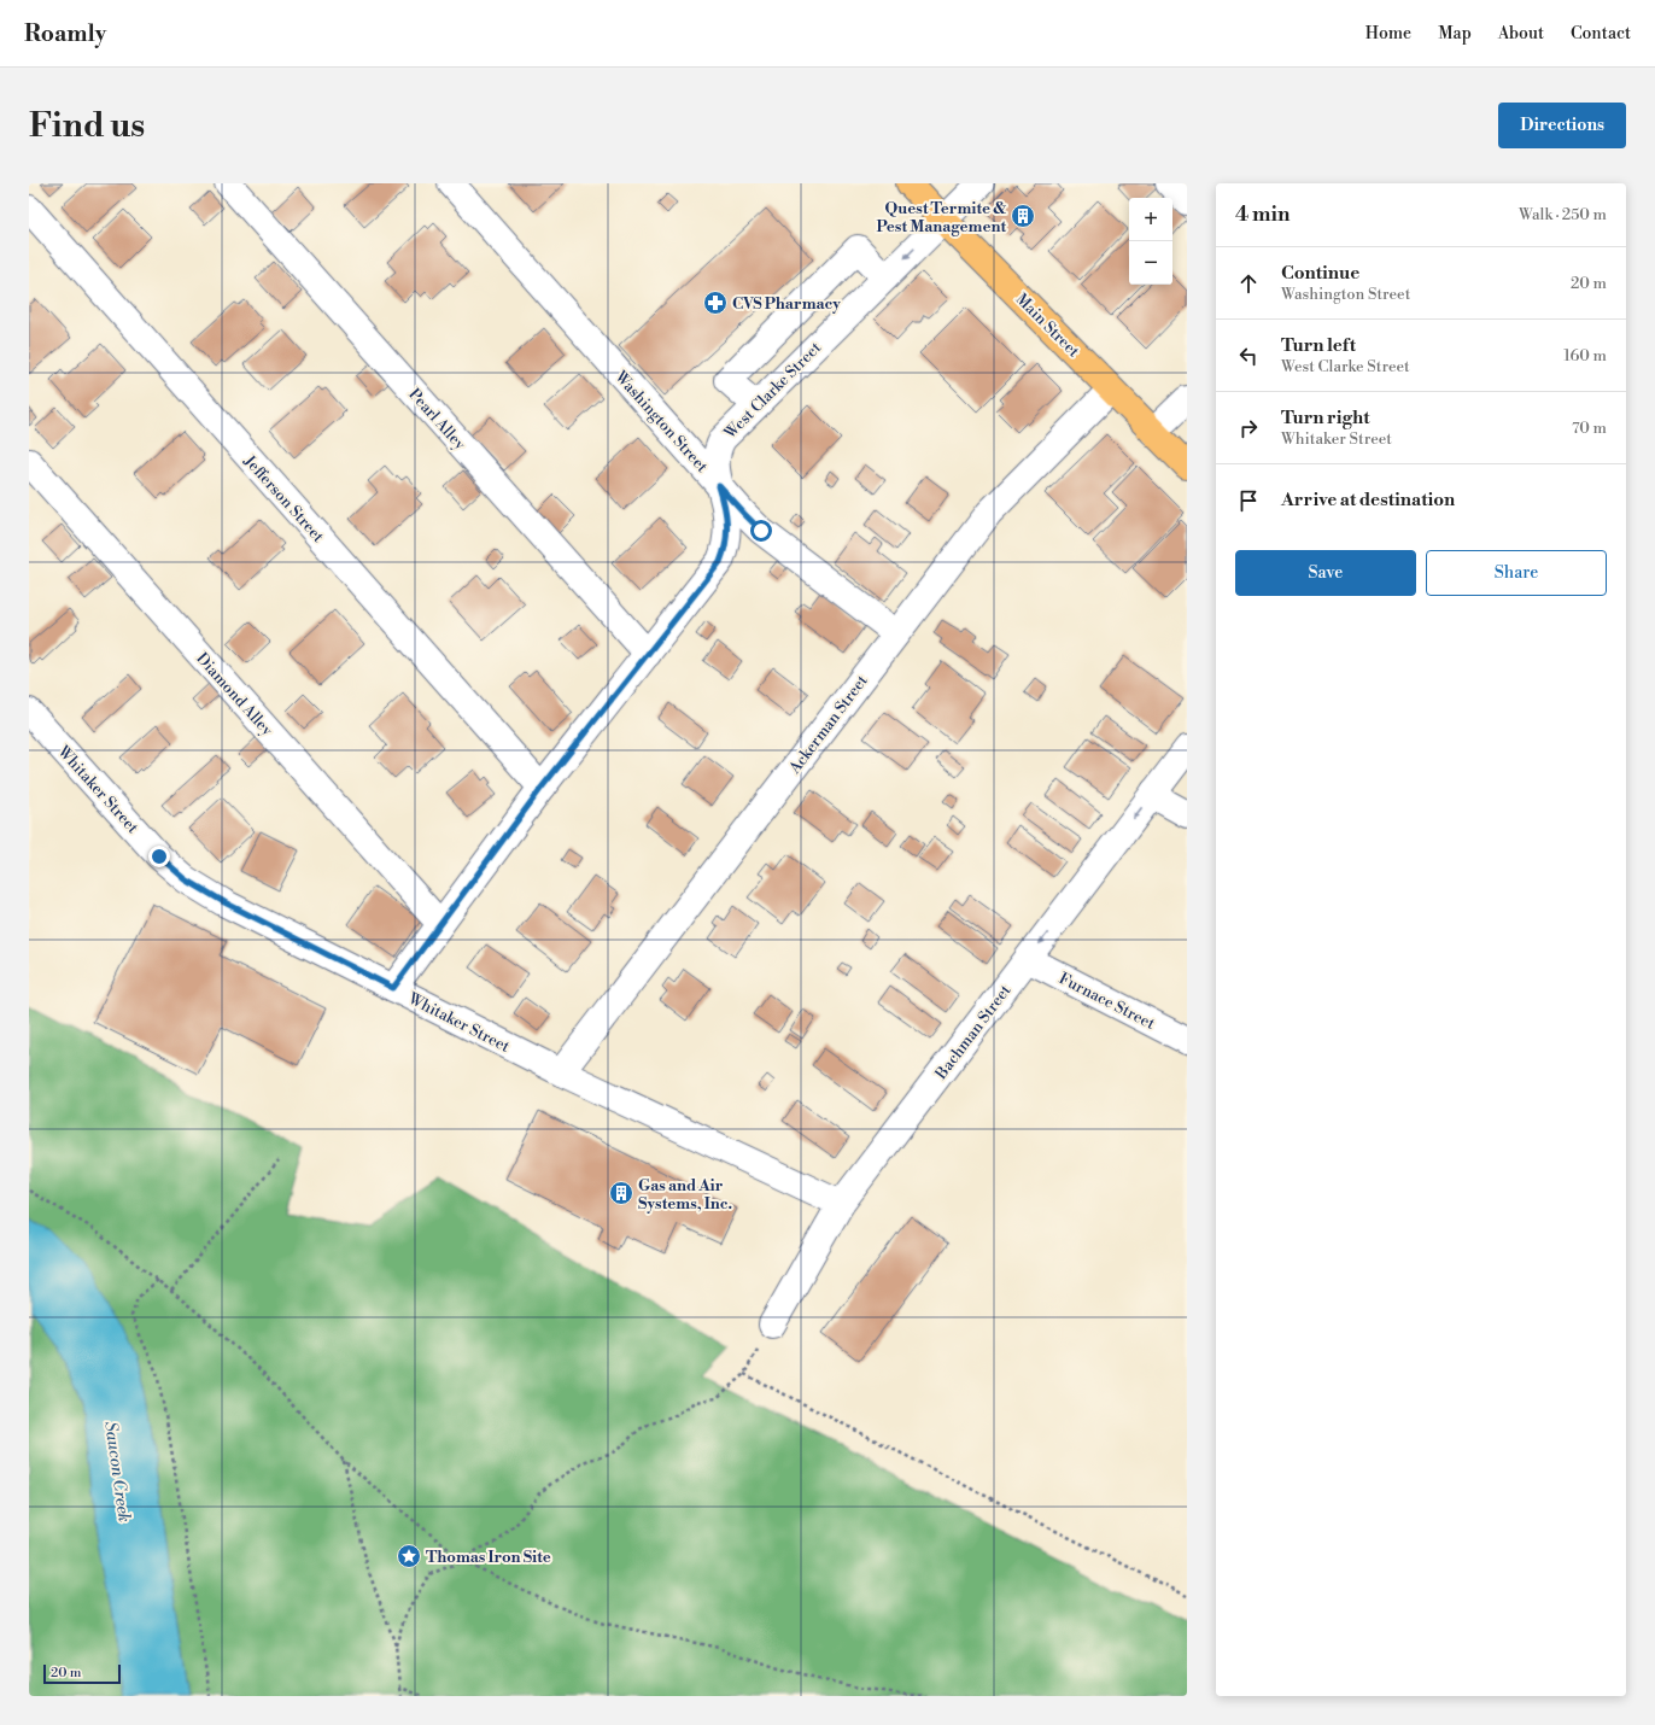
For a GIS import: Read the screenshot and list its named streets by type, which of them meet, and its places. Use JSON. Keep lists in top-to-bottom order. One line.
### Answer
{"streets":{"main road":["Main Street"],"street":["West Clarke Street","Pearl Alley","Washington Street","Jefferson Street","Diamond Alley","Ackerman Street","Whitaker Street","Furnace Street","Bachman Street"]},"crossings":[["Main Street","West Clarke Street"],["Main Street","Ackerman Street"],["West Clarke Street","Pearl Alley"],["West Clarke Street","Washington Street"],["West Clarke Street","Jefferson Street"],["West Clarke Street","Diamond Alley"],["West Clarke Street","Whitaker Street"],["Washington Street","Ackerman Street"],["Ackerman Street","Whitaker Street"],["Whitaker Street","Bachman Street"],["Furnace Street","Bachman Street"]],"water":["Saucon Creek"],"places":{"building":["Quest Termite & Pest Management","Gas and Air Systems, Inc."],"pharmacy":["CVS Pharmacy"],"place":["Thomas Iron Site"]},"scale_bar":"20 m","page":{"header":"Roamly","nav":["Home","Map","About","Contact"],"buttons":["Directions",["Save","Share"]],"title":"Find us","heading":["4 min","Walk · 250 m"],"map_buttons":["+","−"],"list":[["Continue","Washington Street","20 m"],["Turn left","West Clarke Street","160 m"],["Turn right","Whitaker Street","70 m"],"Arrive at destination"],"scale":"20 m"}}
